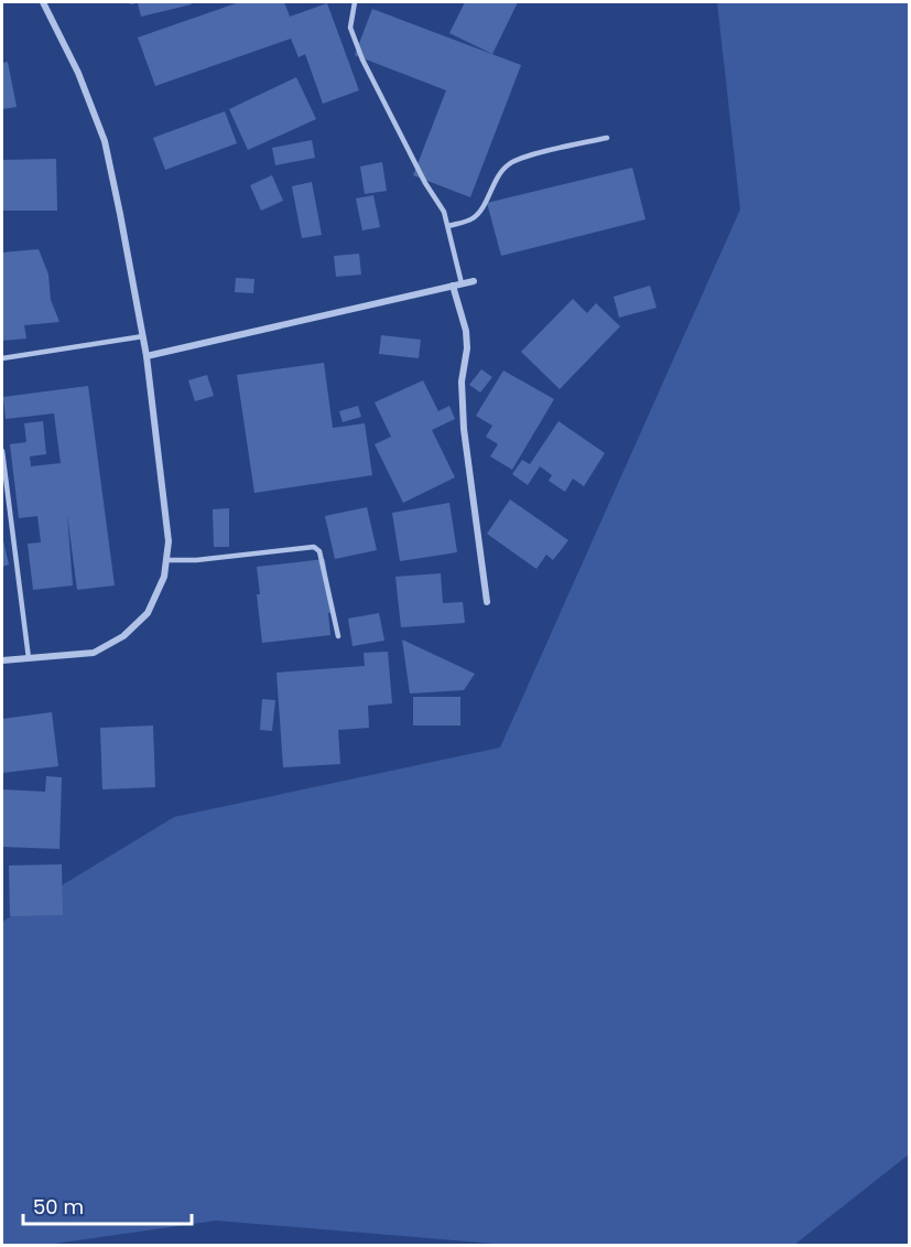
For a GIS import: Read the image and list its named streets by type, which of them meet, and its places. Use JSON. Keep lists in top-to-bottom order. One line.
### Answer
{"scale_bar":"50 m"}
